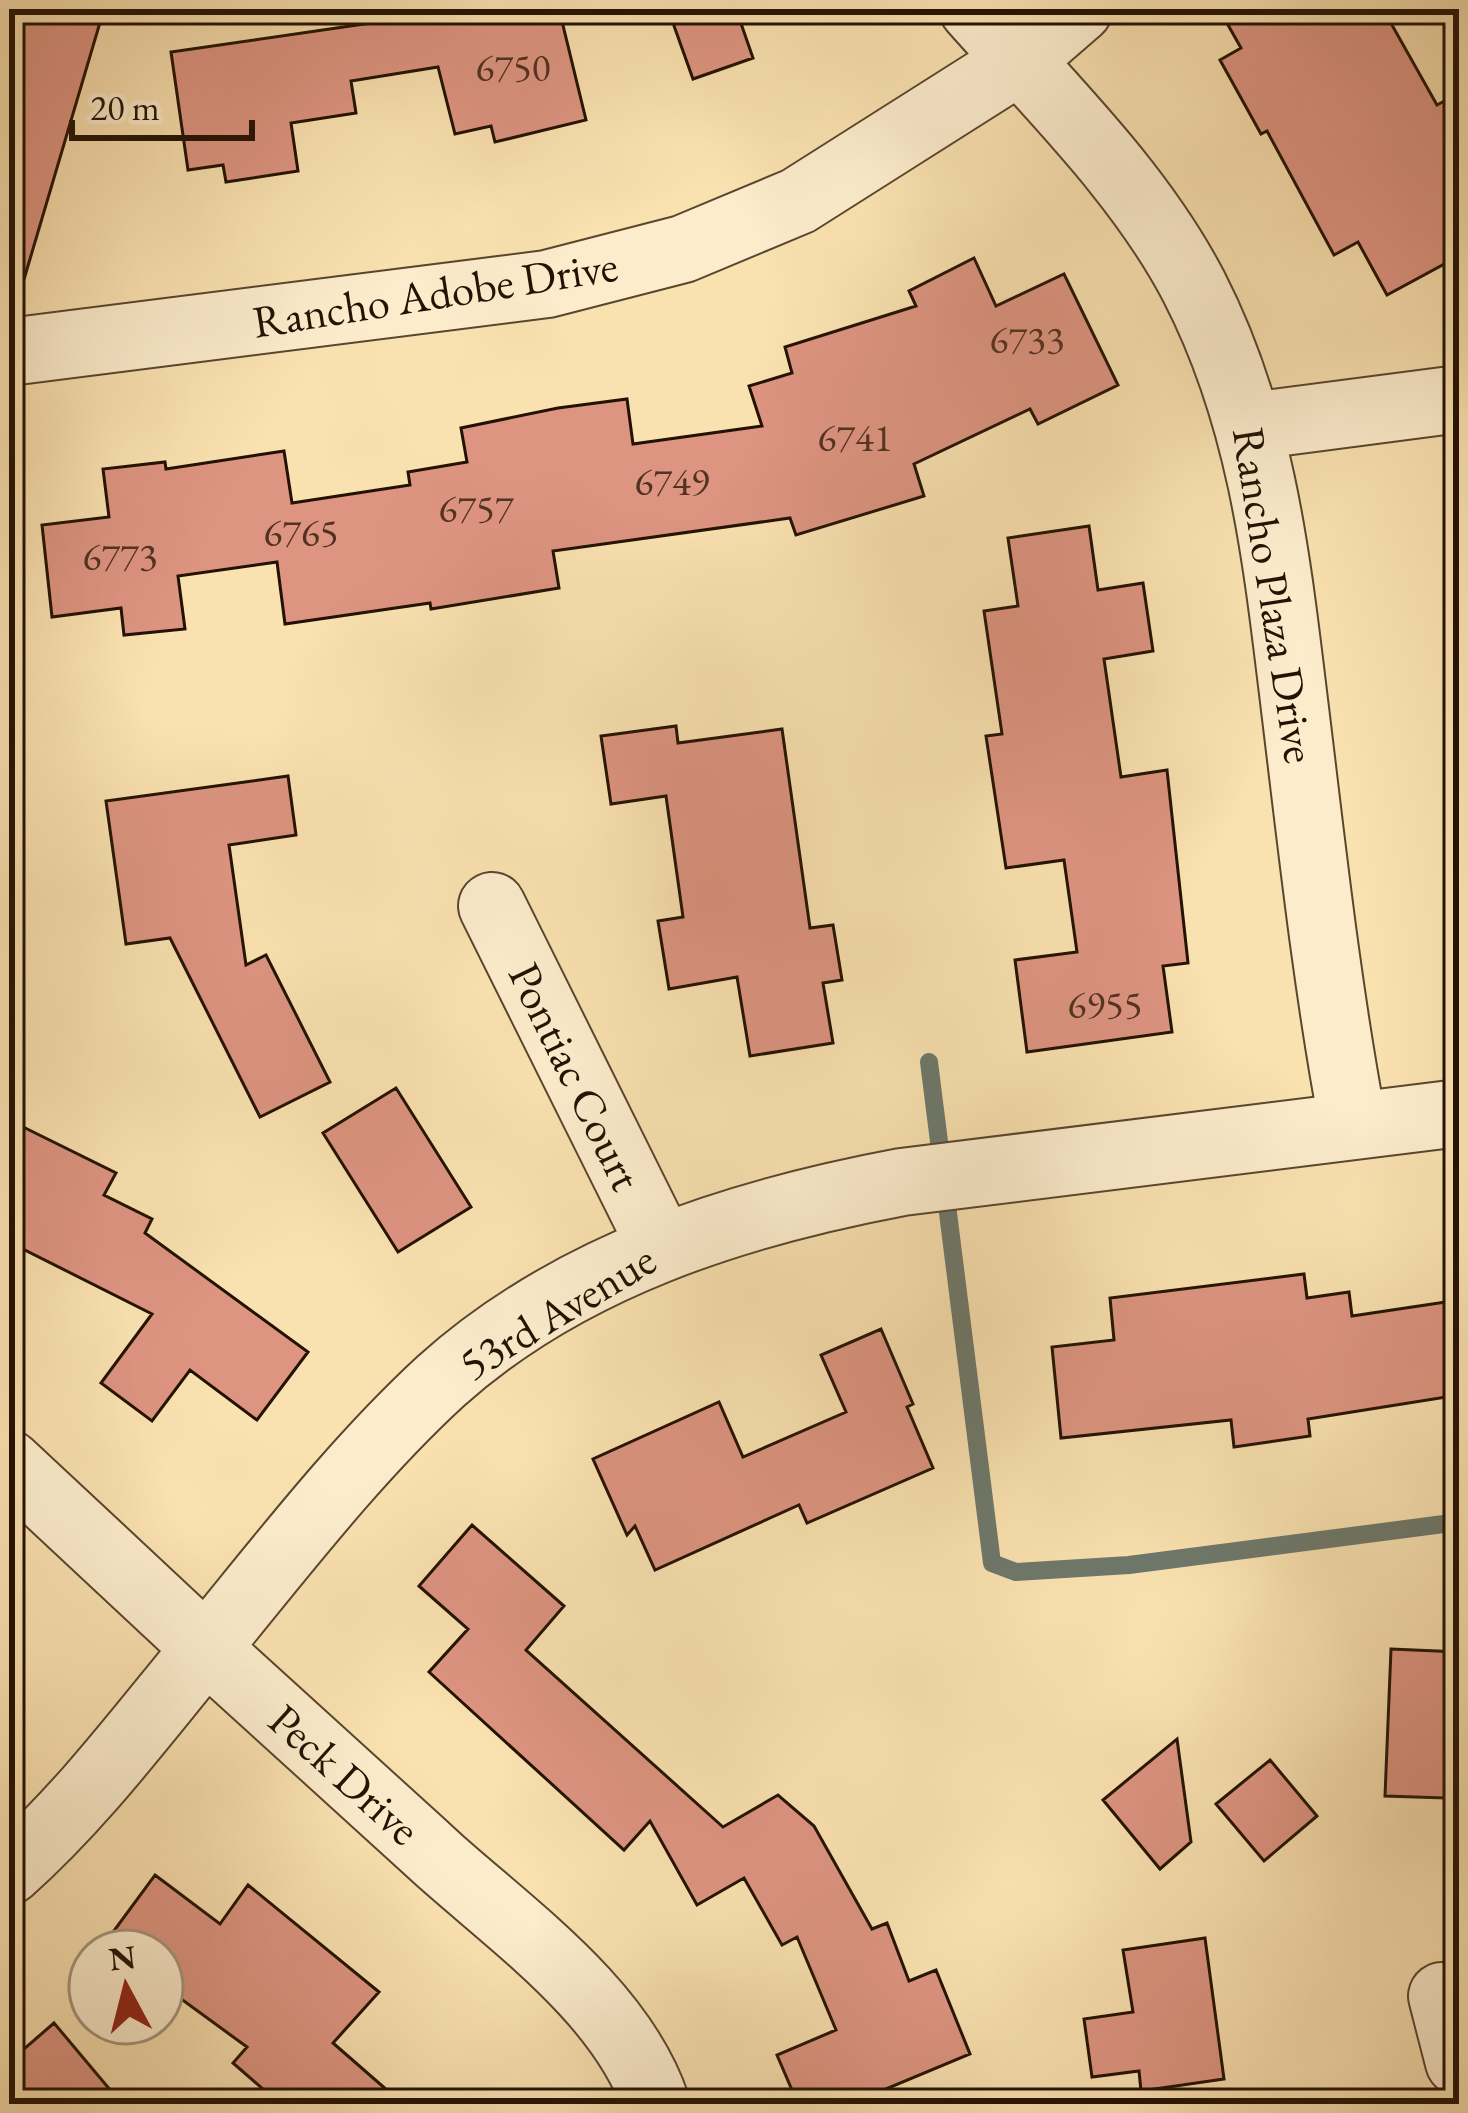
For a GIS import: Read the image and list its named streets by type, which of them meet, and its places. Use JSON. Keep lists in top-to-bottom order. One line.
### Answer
{"streets":{"street":["Rancho Adobe Drive","Rancho Plaza Drive","Pontiac Court","53rd Avenue","Peck Drive"]},"crossings":[["Rancho Adobe Drive","Rancho Plaza Drive"],["Rancho Plaza Drive","53rd Avenue"],["Pontiac Court","53rd Avenue"],["53rd Avenue","Peck Drive"]],"house_numbers":["6750","6733","6741","6749","6757","6765","6773","6955"],"scale_bar":"20 m","north":"top"}
